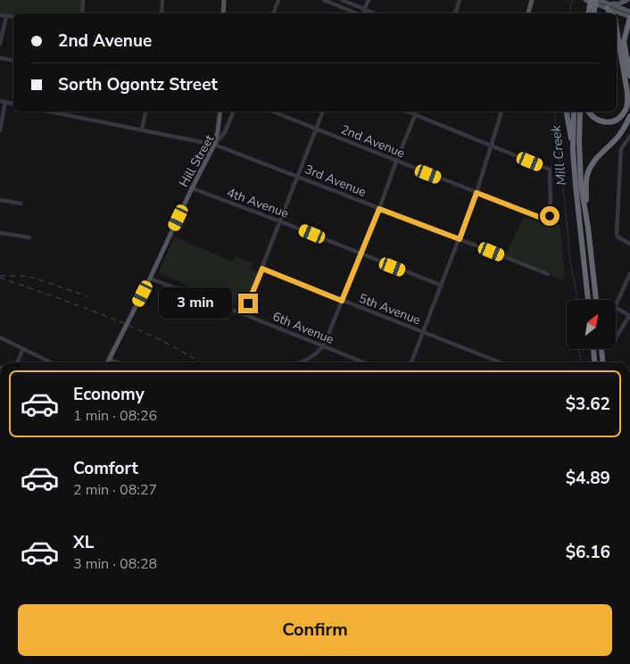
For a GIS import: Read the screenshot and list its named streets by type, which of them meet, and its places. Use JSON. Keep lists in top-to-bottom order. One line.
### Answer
{"streets":{"main road":["Hill Street"],"street":["2nd Avenue","3rd Avenue","4th Avenue","5th Avenue","6th Avenue"]},"crossings":[["Hill Street","3rd Avenue"],["Hill Street","4th Avenue"],["Hill Street","6th Avenue"]],"water":["Mill Creek"],"north":"top right","page":{"banner":["2nd Avenue","Sorth Ogontz Street"],"bubble":"3 min","list":[{"name":"Economy","note":"1 min · 08:26","value":"$3.62"},{"name":"Comfort","note":"2 min · 08:27","value":"$4.89"},{"name":"XL","note":"3 min · 08:28","value":"$6.16"}],"buttons":"Confirm"}}
